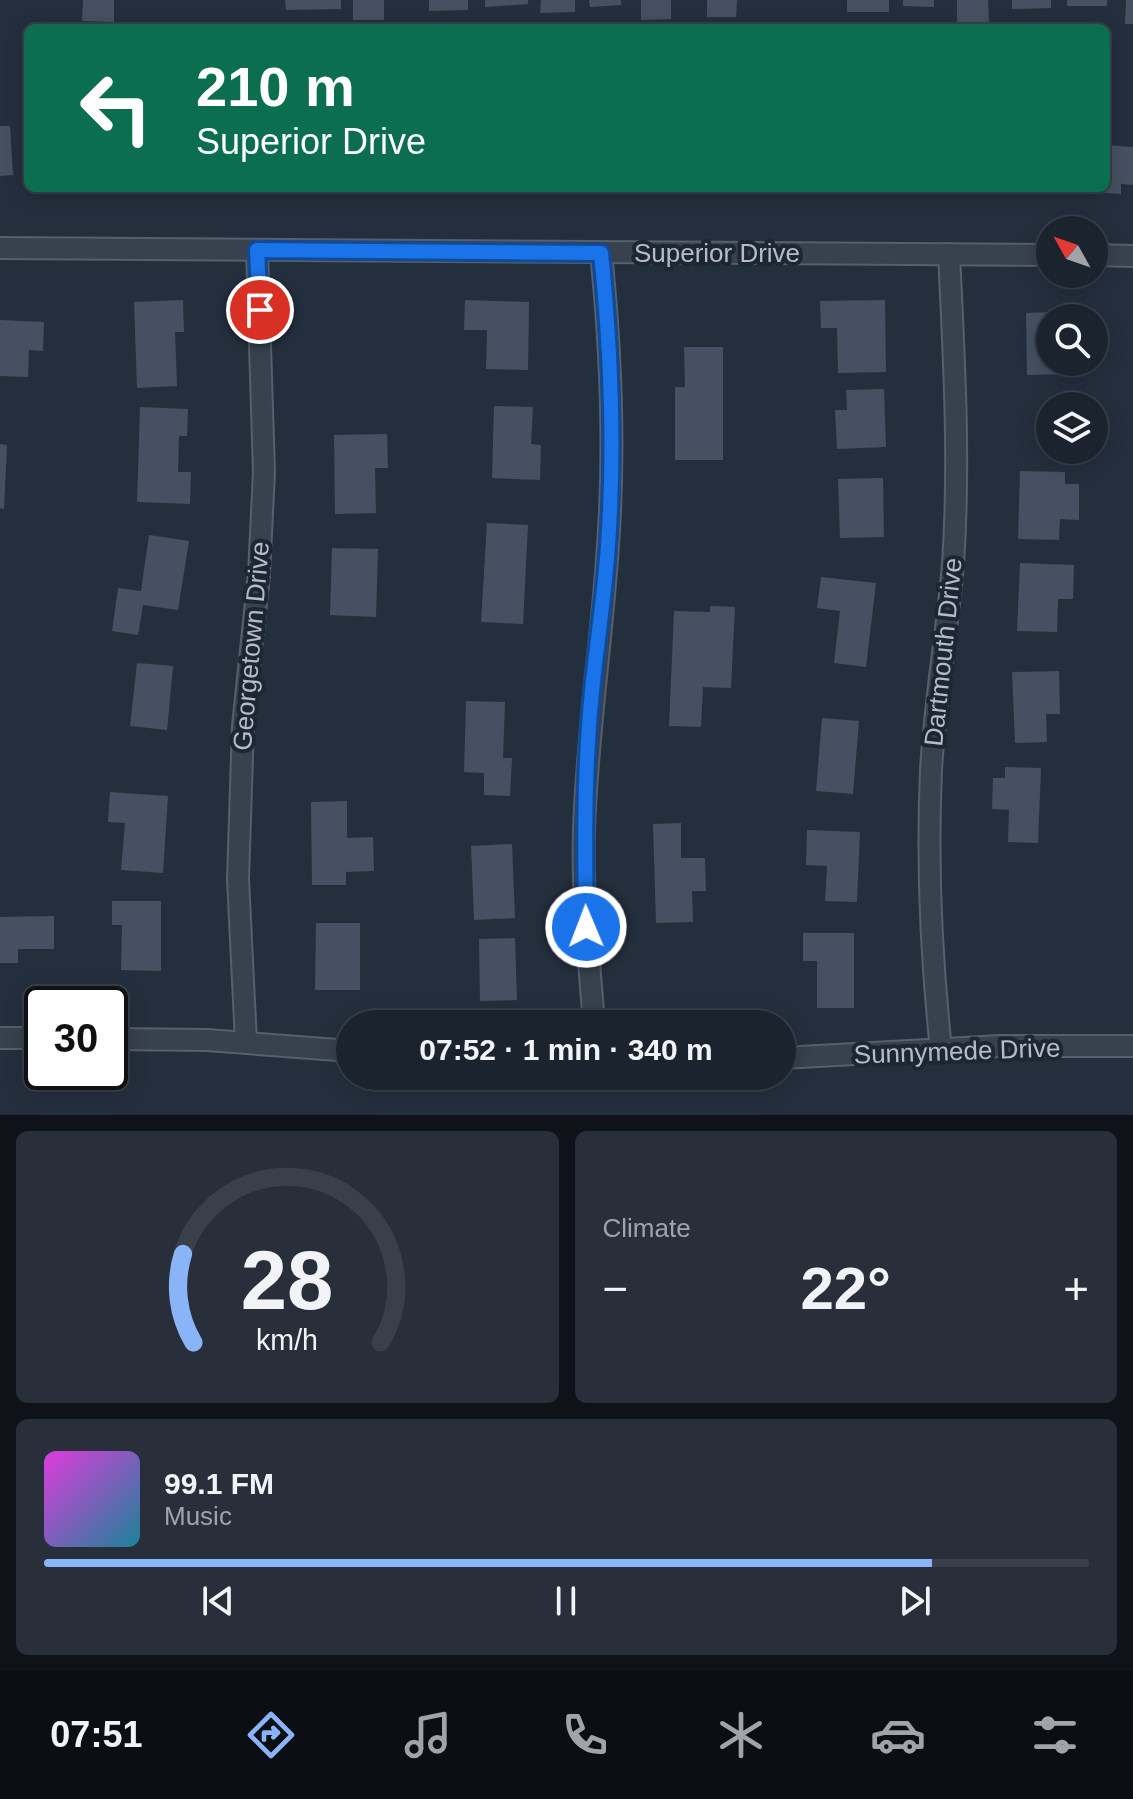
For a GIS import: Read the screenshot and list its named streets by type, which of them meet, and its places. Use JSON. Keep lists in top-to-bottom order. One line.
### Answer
{"streets":{"street":["Superior Drive","Georgetown Drive","Dartmouth Drive","Sunnymede Drive"]},"crossings":[["Superior Drive","Georgetown Drive"],["Superior Drive","Dartmouth Drive"],["Dartmouth Drive","Sunnymede Drive"]],"north":"top left","page":{"turn":["210 m","Superior Drive"],"limit":"30","trip":"07:52 · 1 min · 340 m","tile":"Climate","heat":["−","22°","+"],"song":["99.1 FM","Music"],"tabs":"07:51","gauge":["28","km/h"]}}
